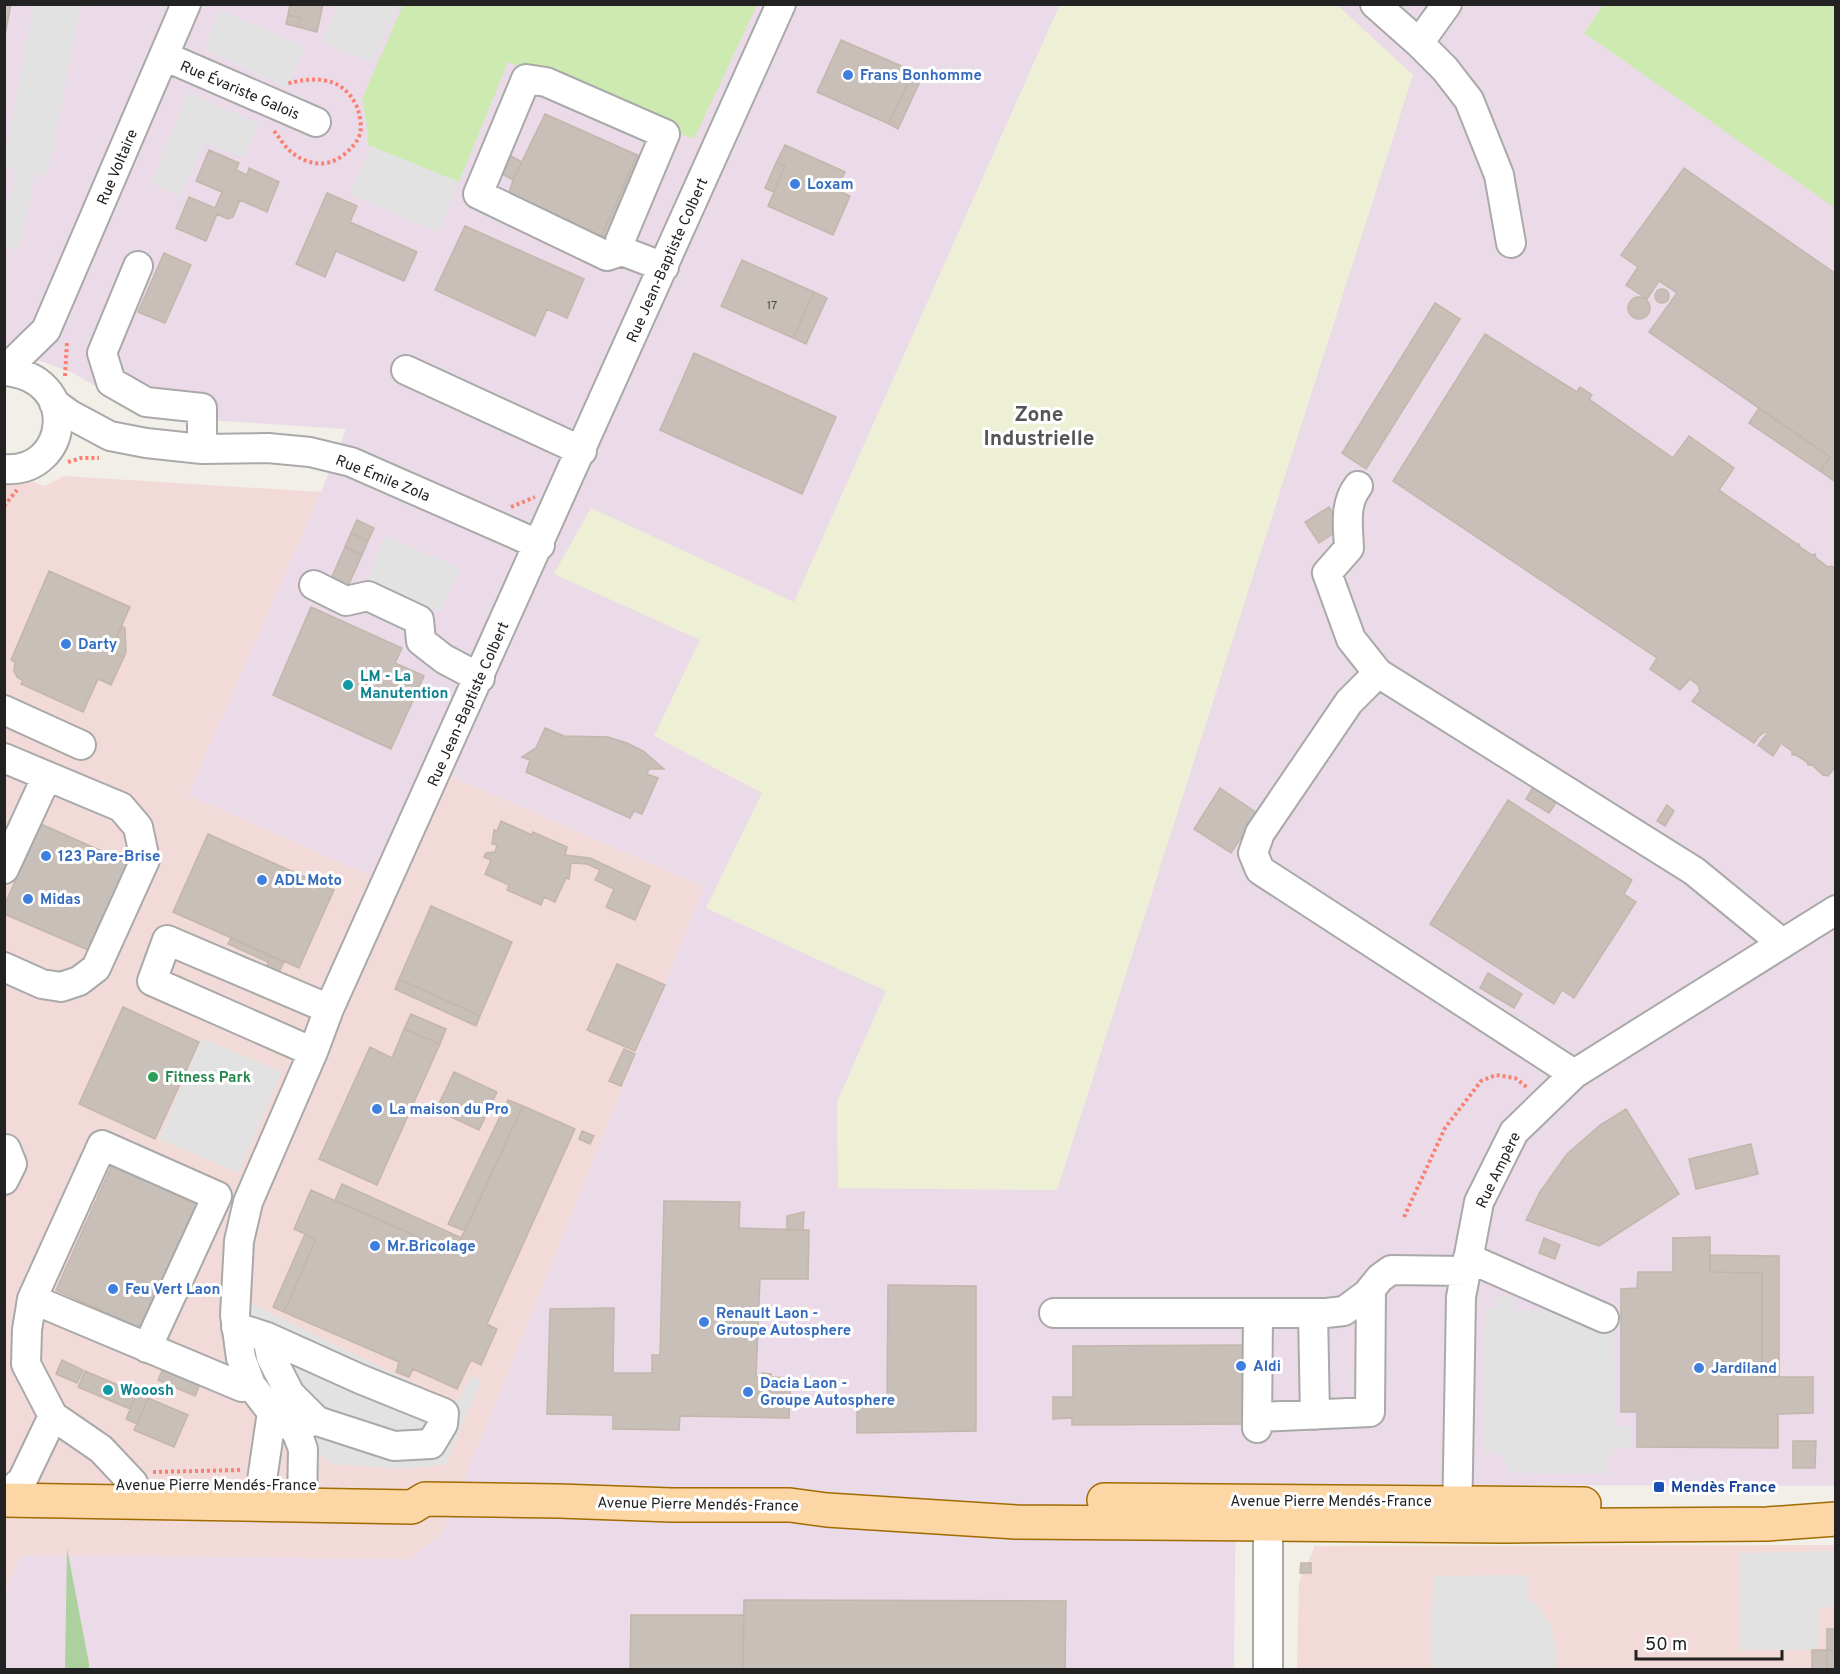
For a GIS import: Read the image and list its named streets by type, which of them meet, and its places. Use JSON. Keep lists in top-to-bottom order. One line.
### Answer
{"streets":{"main road":["Avenue Pierre Mendés-France"],"street":["Rue Évariste Galois","Rue Voltaire","Rue Jean-Baptiste Colbert","Rue Émile Zola","Rue Ampère"]},"crossings":[["Rue Évariste Galois","Rue Voltaire"],["Rue Voltaire","Rue Émile Zola"],["Rue Jean-Baptiste Colbert","Rue Émile Zola"],["Rue Jean-Baptiste Colbert","Avenue Pierre Mendés-France"],["Rue Ampère","Avenue Pierre Mendés-France"]],"districts":["Zone Industrielle"],"places":{"other":["Frans Bonhomme","Loxam","Darty","LM - La Manutention","123 Pare-Brise","ADL Moto","Midas","Fitness Park","La maison du Pro","Mr.Bricolage","Feu Vert Laon","Renault Laon - Groupe Autosphere","Aldi","Jardiland","Wooosh","Dacia Laon - Groupe Autosphere"],"transit":["Mendès France"]},"house_numbers":["17"],"scale_bar":"50 m"}
